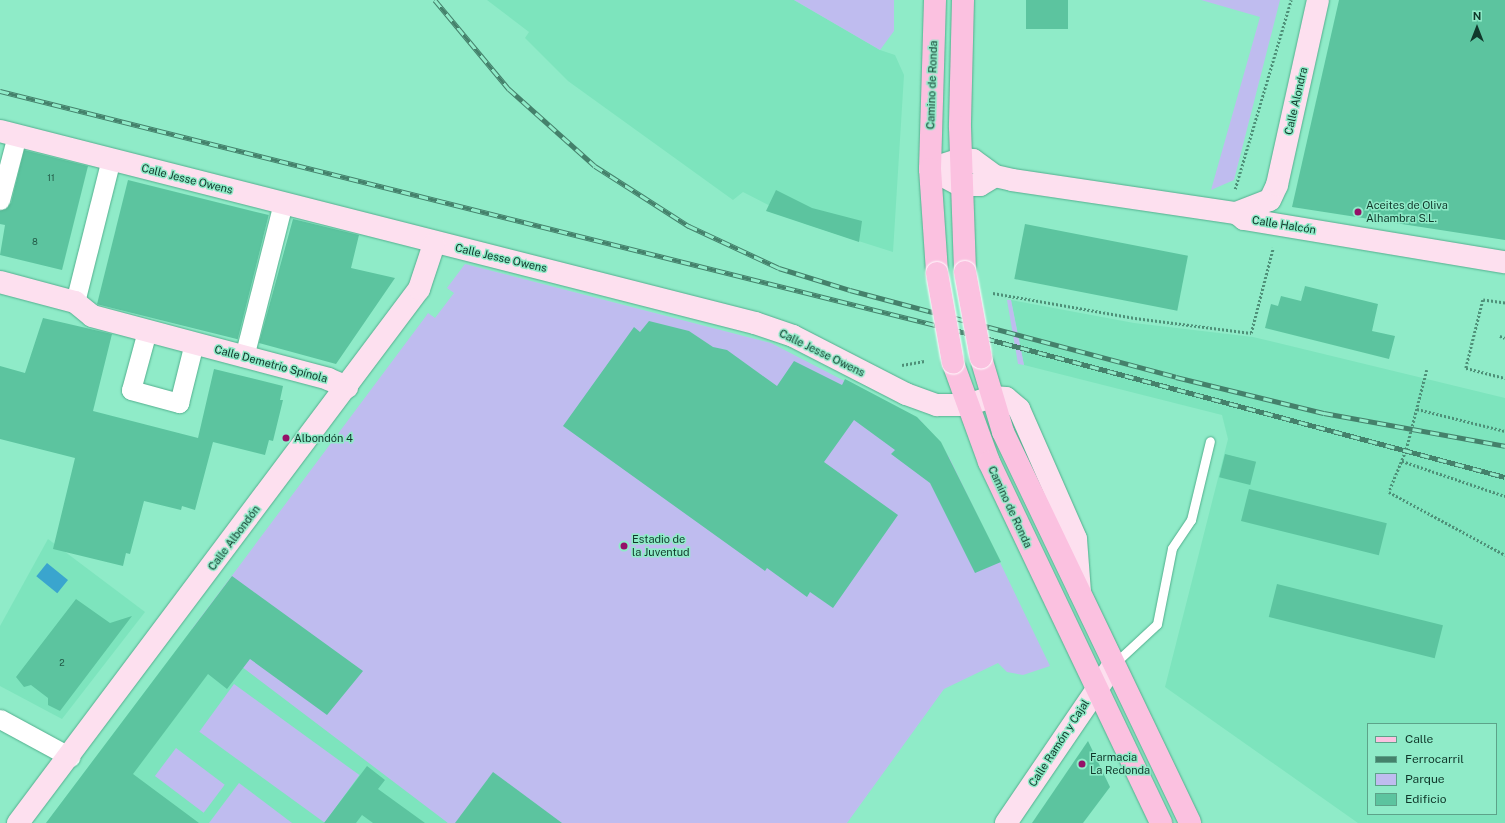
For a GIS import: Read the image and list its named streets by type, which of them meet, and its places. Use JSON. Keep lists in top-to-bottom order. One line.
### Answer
{"streets":{"main road":["Camino de Ronda"],"street":["Calle Alondra","Calle Jesse Owens","Calle Halcón","Calle Demetrio Spínola","Calle Albondón","Calle Ramón y Cajal"]},"crossings":[["Camino de Ronda","Calle Jesse Owens"],["Camino de Ronda","Calle Ramón y Cajal"],["Calle Jesse Owens","Calle Albondón"],["Calle Demetrio Spínola","Calle Albondón"]],"places":["Aceites de Oliva Alhambra S.L.","Albondón 4","Estadio de la Juventud","Farmacia La Redonda"],"house_numbers":["11","8","2"],"legend":["Calle","Ferrocarril","Parque","Edificio"],"north":"top"}
